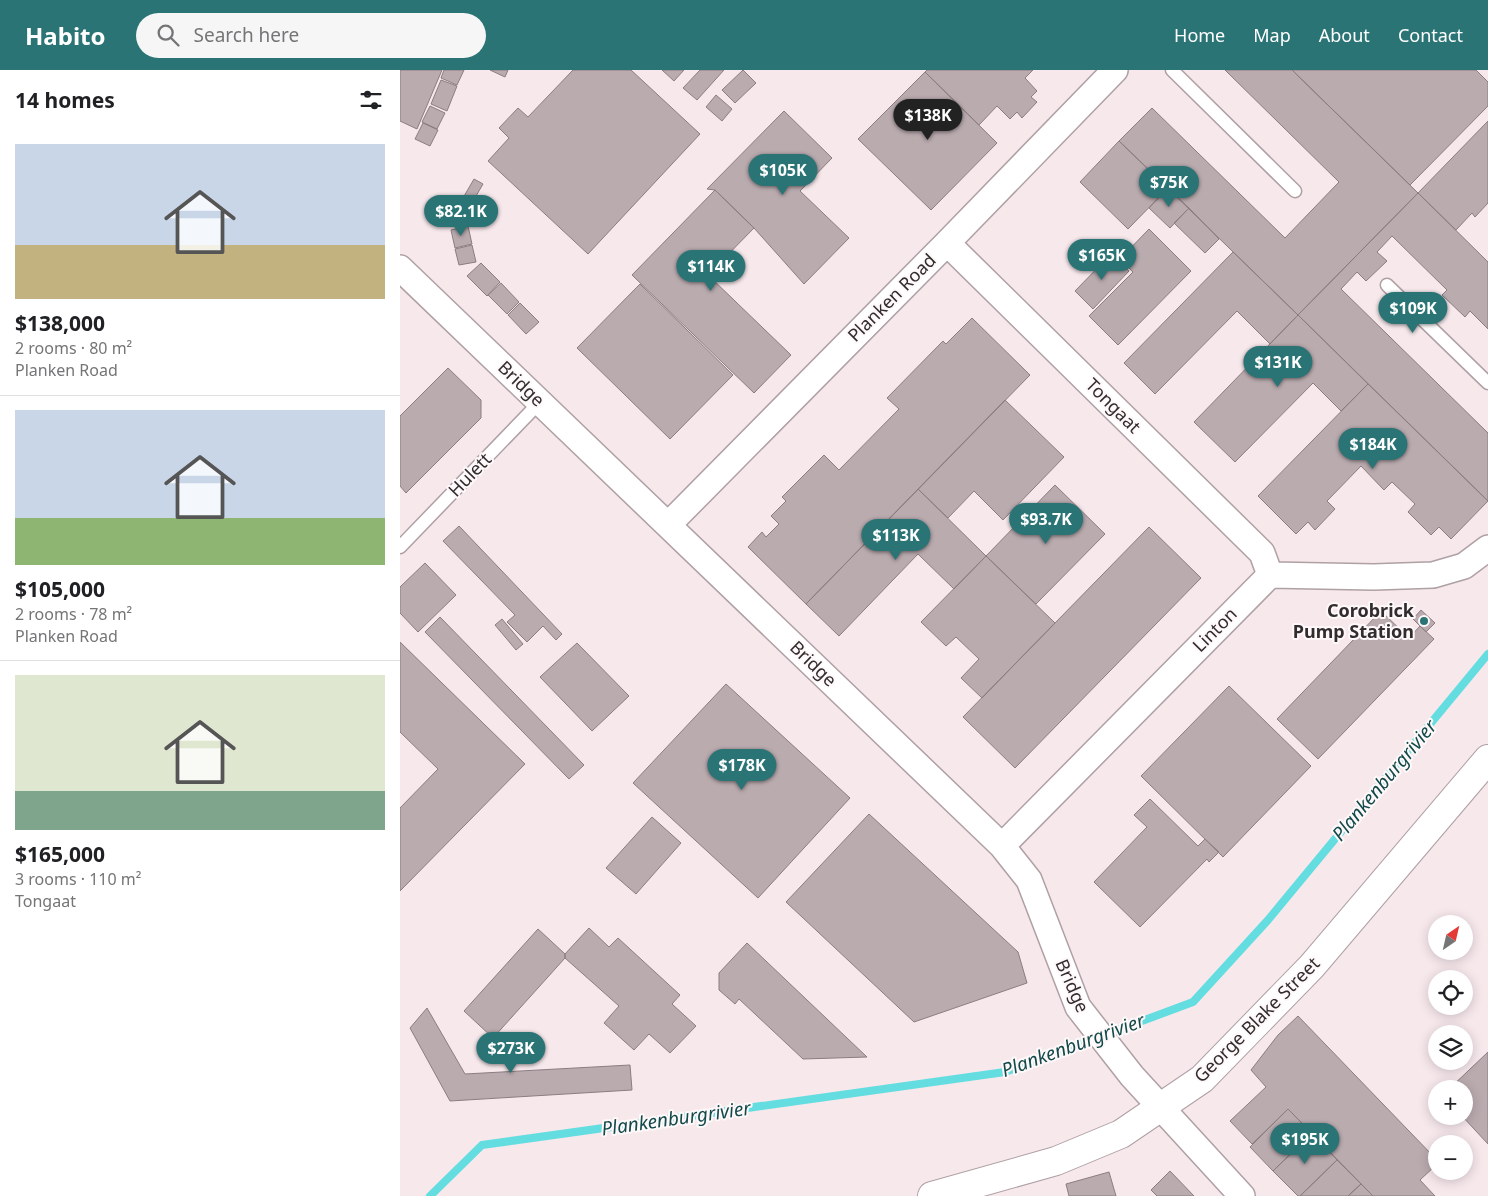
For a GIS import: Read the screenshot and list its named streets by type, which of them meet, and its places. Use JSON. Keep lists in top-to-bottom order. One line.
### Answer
{"streets":{"street":["Planken Road","Bridge","Tongaat","Linton","George Blake Street"],"lane":["Hulett"]},"crossings":[["Planken Road","Bridge"],["Planken Road","Tongaat"],["Bridge","Hulett"],["Bridge","Linton"],["Bridge","George Blake Street"],["Tongaat","Linton"]],"water":["Plankenburgrivier"],"places":["Corobrick Pump Station"],"north":"top right","page":{"header":"Habito","search":"Search here","nav":["Home","Map","About","Contact"],"heading":"14 homes","price":["$138K","$105K","$75K","$82.1K","$165K","$114K","$109K","$131K","$184K","$93.7K","$113K","$178K","$273K","$195K"],"list":[{"name":"$138,000","note":"2 rooms · 80 m² · Planken Road"},{"name":"$105,000","note":"2 rooms · 78 m² · Planken Road"},{"name":"$165,000","note":"3 rooms · 110 m² · Tongaat"}],"map_buttons":["+","−"]}}
